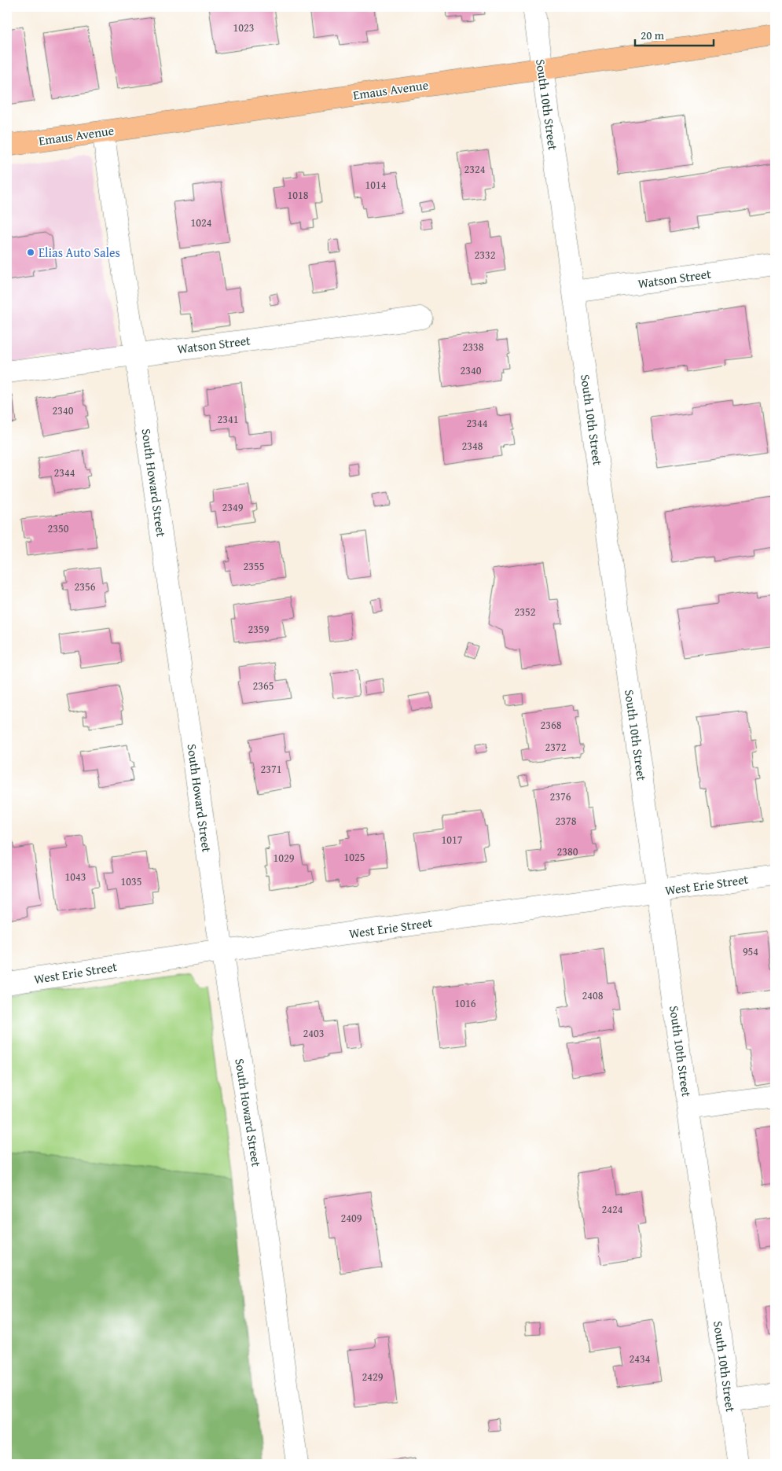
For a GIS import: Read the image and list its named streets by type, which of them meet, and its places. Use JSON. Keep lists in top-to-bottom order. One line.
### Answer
{"streets":{"main road":["Emaus Avenue"],"street":["South 10th Street","Watson Street","South Howard Street","West Erie Street"]},"crossings":[["Emaus Avenue","South 10th Street"],["Emaus Avenue","South Howard Street"],["South 10th Street","Watson Street"],["South 10th Street","West Erie Street"],["Watson Street","South Howard Street"],["South Howard Street","West Erie Street"]],"places":["Elias Auto Sales"],"house_numbers":["1023","2324","1014","1018","1024","2332","2338","2340","2340","2341","2344","2348","2344","2349","2350","2355","2356","2352","2359","2365","2368","2372","2371","2376","2378","1017","2380","1025","1029","1043","1035","954","2408","1016","2403","2424","2409","2434","2429"],"scale_bar":"20 m"}
